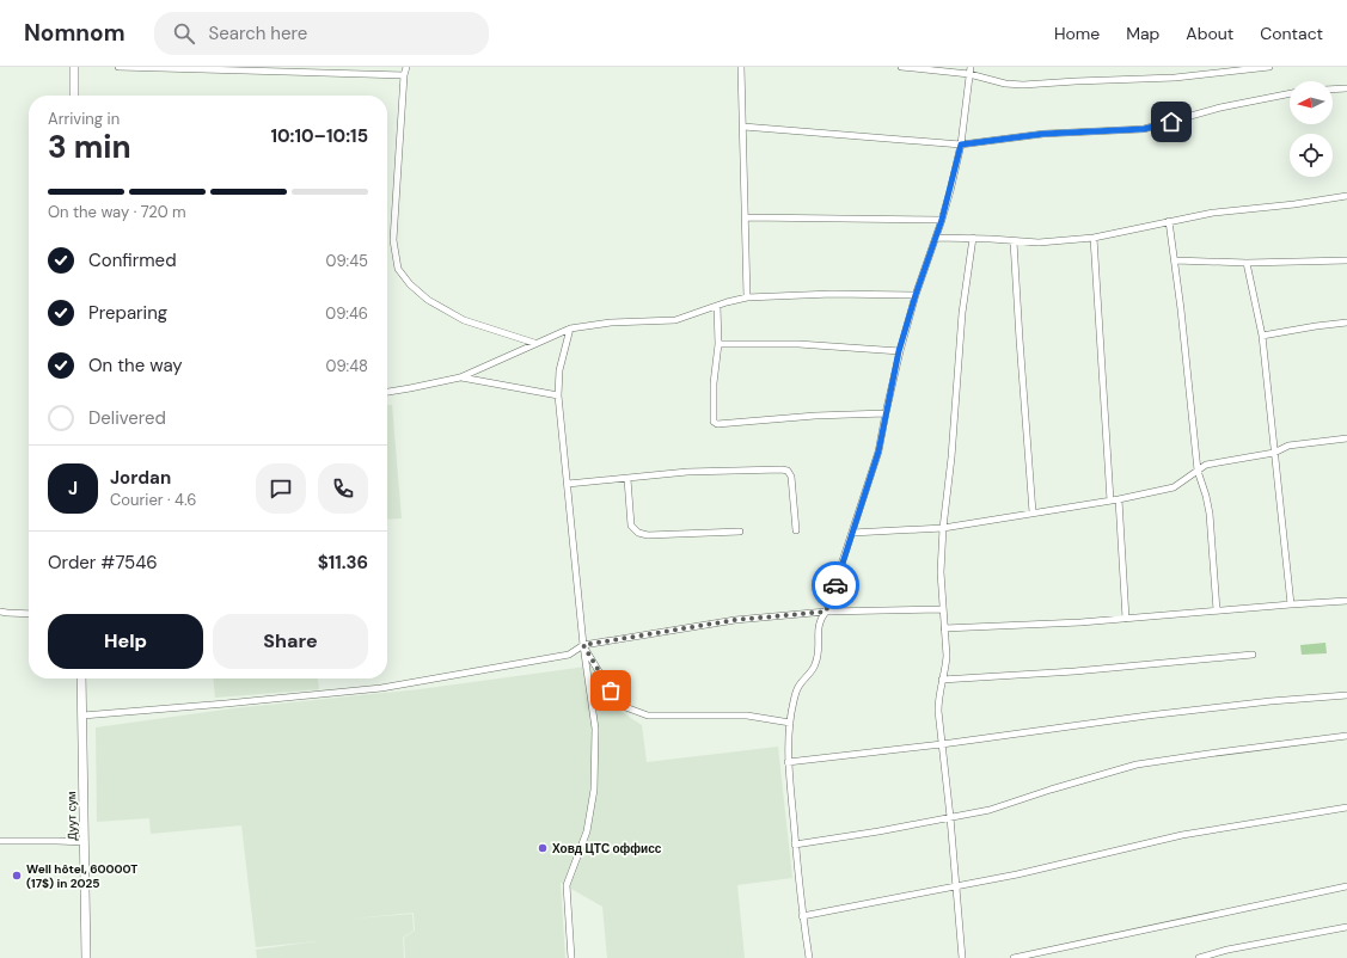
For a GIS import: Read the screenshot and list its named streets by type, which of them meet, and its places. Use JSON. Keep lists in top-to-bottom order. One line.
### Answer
{"streets":{"main road":["Дуут сум"]},"places":["Ховд ЦТС оффисс","Well hôtel, 60000T (17$) in 2025"],"north":"left","page":{"header":"Nomnom","search":"Search here","nav":["Home","Map","About","Contact"],"heading":["3 min","Arriving in","10:10–10:15"],"panel":["Jordan","Courier · 4.6","Order #7546","$11.36"],"bar":"On the way · 720 m","list":[["Confirmed","09:45"],["Preparing","09:46"],["On the way","09:48"],"Delivered"],"round":"J","buttons":["Help","Share"]}}
